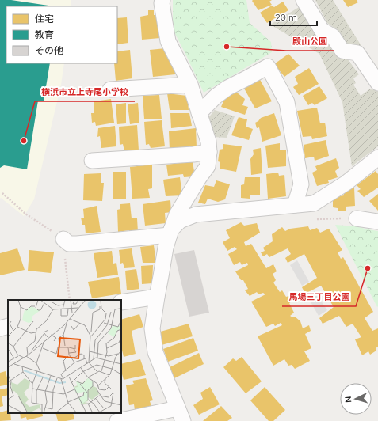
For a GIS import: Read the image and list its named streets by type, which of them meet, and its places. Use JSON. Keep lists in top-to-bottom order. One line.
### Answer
{"places":["殿山公園","横浜市立上寺尾小学校","馬場三丁目公園"],"legend":["住宅","教育","その他"],"scale_bar":"20 m","north":"left"}
